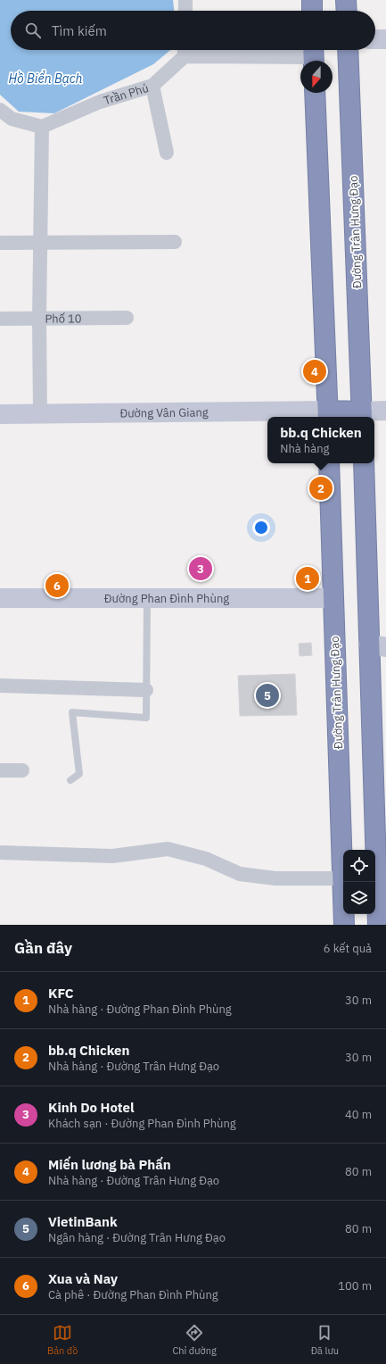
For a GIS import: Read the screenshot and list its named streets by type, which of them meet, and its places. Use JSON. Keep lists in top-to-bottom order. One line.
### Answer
{"streets":{"highway":["Đường Trân Hưng Đạo"],"street":["Trần Phú","Phố 10","Đường Vân Giang","Đường Phan Đình Phùng"]},"crossings":[["Đường Trân Hưng Đạo","Đường Phan Đình Phùng"]],"water":["Hồ Biển Bạch"],"north":"bottom","page":{"search":"Tìm kiếm","pins":["4","2","3","1","6","5"],"popup":["bb.q Chicken","Nhà hàng"],"heading":["Gần đây","6 kết quả"],"list":[{"mark":"1","name":"KFC","note":"Nhà hàng · Đường Phan Đình Phùng","value":"30 m"},{"mark":"2","name":"bb.q Chicken","note":"Nhà hàng · Đường Trân Hưng Đạo","value":"30 m"},{"mark":"3","name":"Kinh Do Hotel","note":"Khách sạn · Đường Phan Đình Phùng","value":"40 m"},{"mark":"4","name":"Miến lương bà Phấn","note":"Nhà hàng · Đường Trân Hưng Đạo","value":"80 m"},{"mark":"5","name":"VietinBank","note":"Ngân hàng · Đường Trân Hưng Đạo","value":"80 m"},{"mark":"6","name":"Xua và Nay","note":"Cà phê · Đường Phan Đình Phùng","value":"100 m"}],"nav":["Bản đồ","Chỉ đường","Đã lưu"]}}
